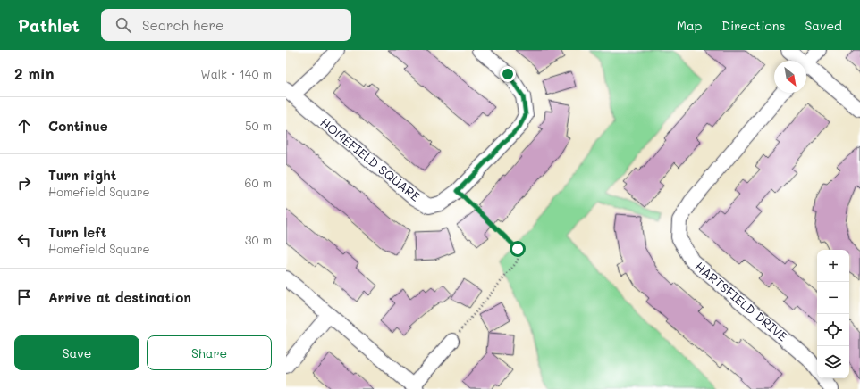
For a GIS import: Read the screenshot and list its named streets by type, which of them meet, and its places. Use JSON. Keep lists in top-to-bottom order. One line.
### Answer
{"streets":{"street":["HOMEFIELD SQUARE","HARTSFIELD DRIVE"]},"north":"bottom right","page":{"header":"Pathlet","search":"Search here","nav":["Map","Directions","Saved"],"heading":["2 min","Walk · 140 m"],"list":[["Continue","50 m"],["Turn right","Homefield Square","60 m"],["Turn left","Homefield Square","30 m"],"Arrive at destination"],"map_buttons":["+","−"],"buttons":["Save","Share"]}}
